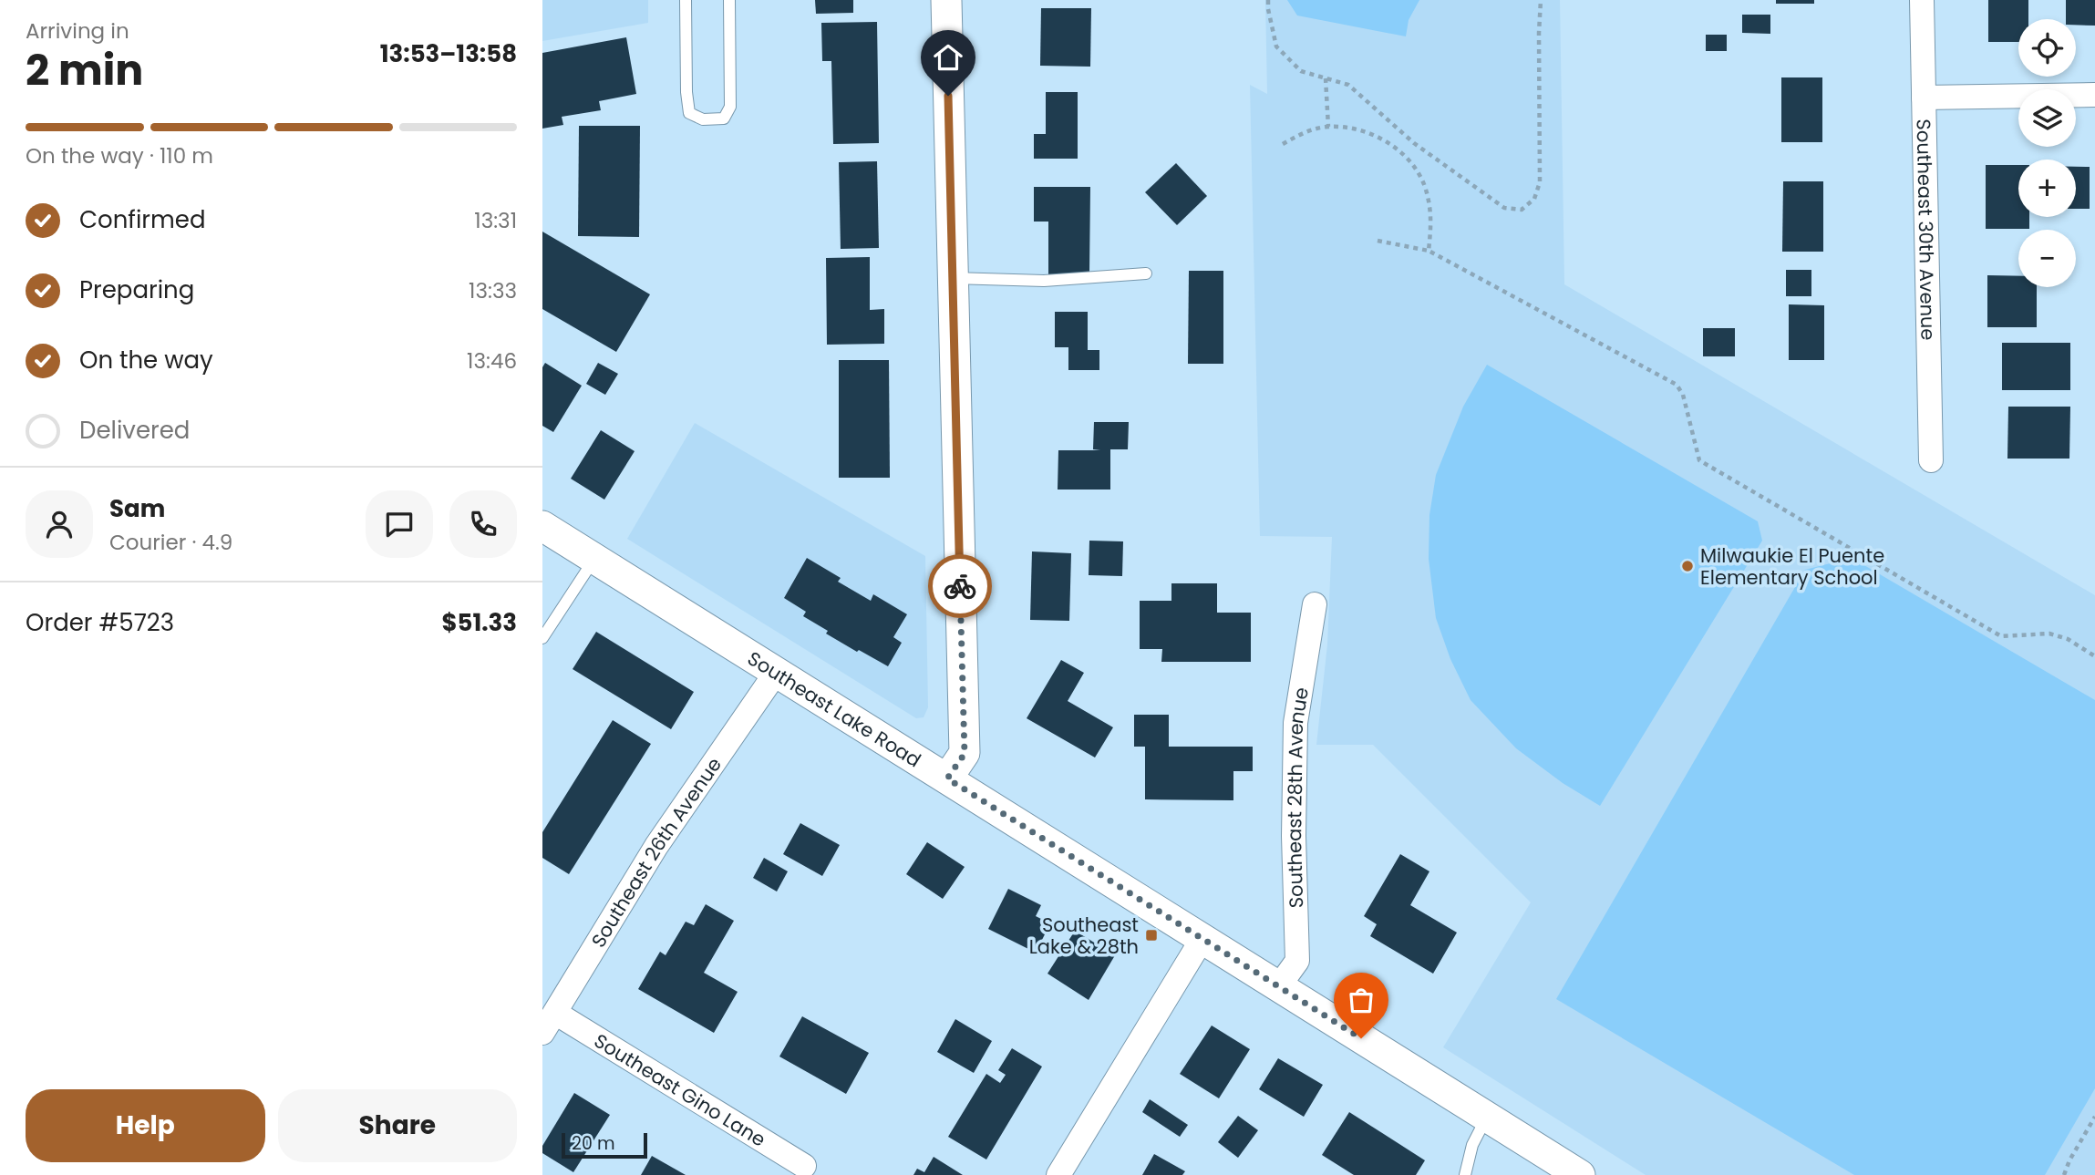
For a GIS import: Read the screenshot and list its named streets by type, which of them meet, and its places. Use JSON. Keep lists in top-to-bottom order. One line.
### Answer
{"streets":{"street":["Southeast 30th Avenue","Southeast Lake Road","Southeast 28th Avenue","Southeast 26th Avenue","Southeast Gino Lane"]},"crossings":[["Southeast Lake Road","Southeast 28th Avenue"],["Southeast Lake Road","Southeast 26th Avenue"],["Southeast 26th Avenue","Southeast Gino Lane"]],"places":{"other":["Milwaukie El Puente Elementary School"],"transit":["Southeast Lake & 28th"]},"scale_bar":"20 m","page":{"heading":["2 min","Arriving in","13:53–13:58"],"panel":["Sam","Courier · 4.9","Order #5723","$51.33"],"map_buttons":["+","−"],"bar":"On the way · 110 m","list":[["Confirmed","13:31"],["Preparing","13:33"],["On the way","13:46"],"Delivered"],"buttons":["Help","Share"],"scale":"20 m"}}
